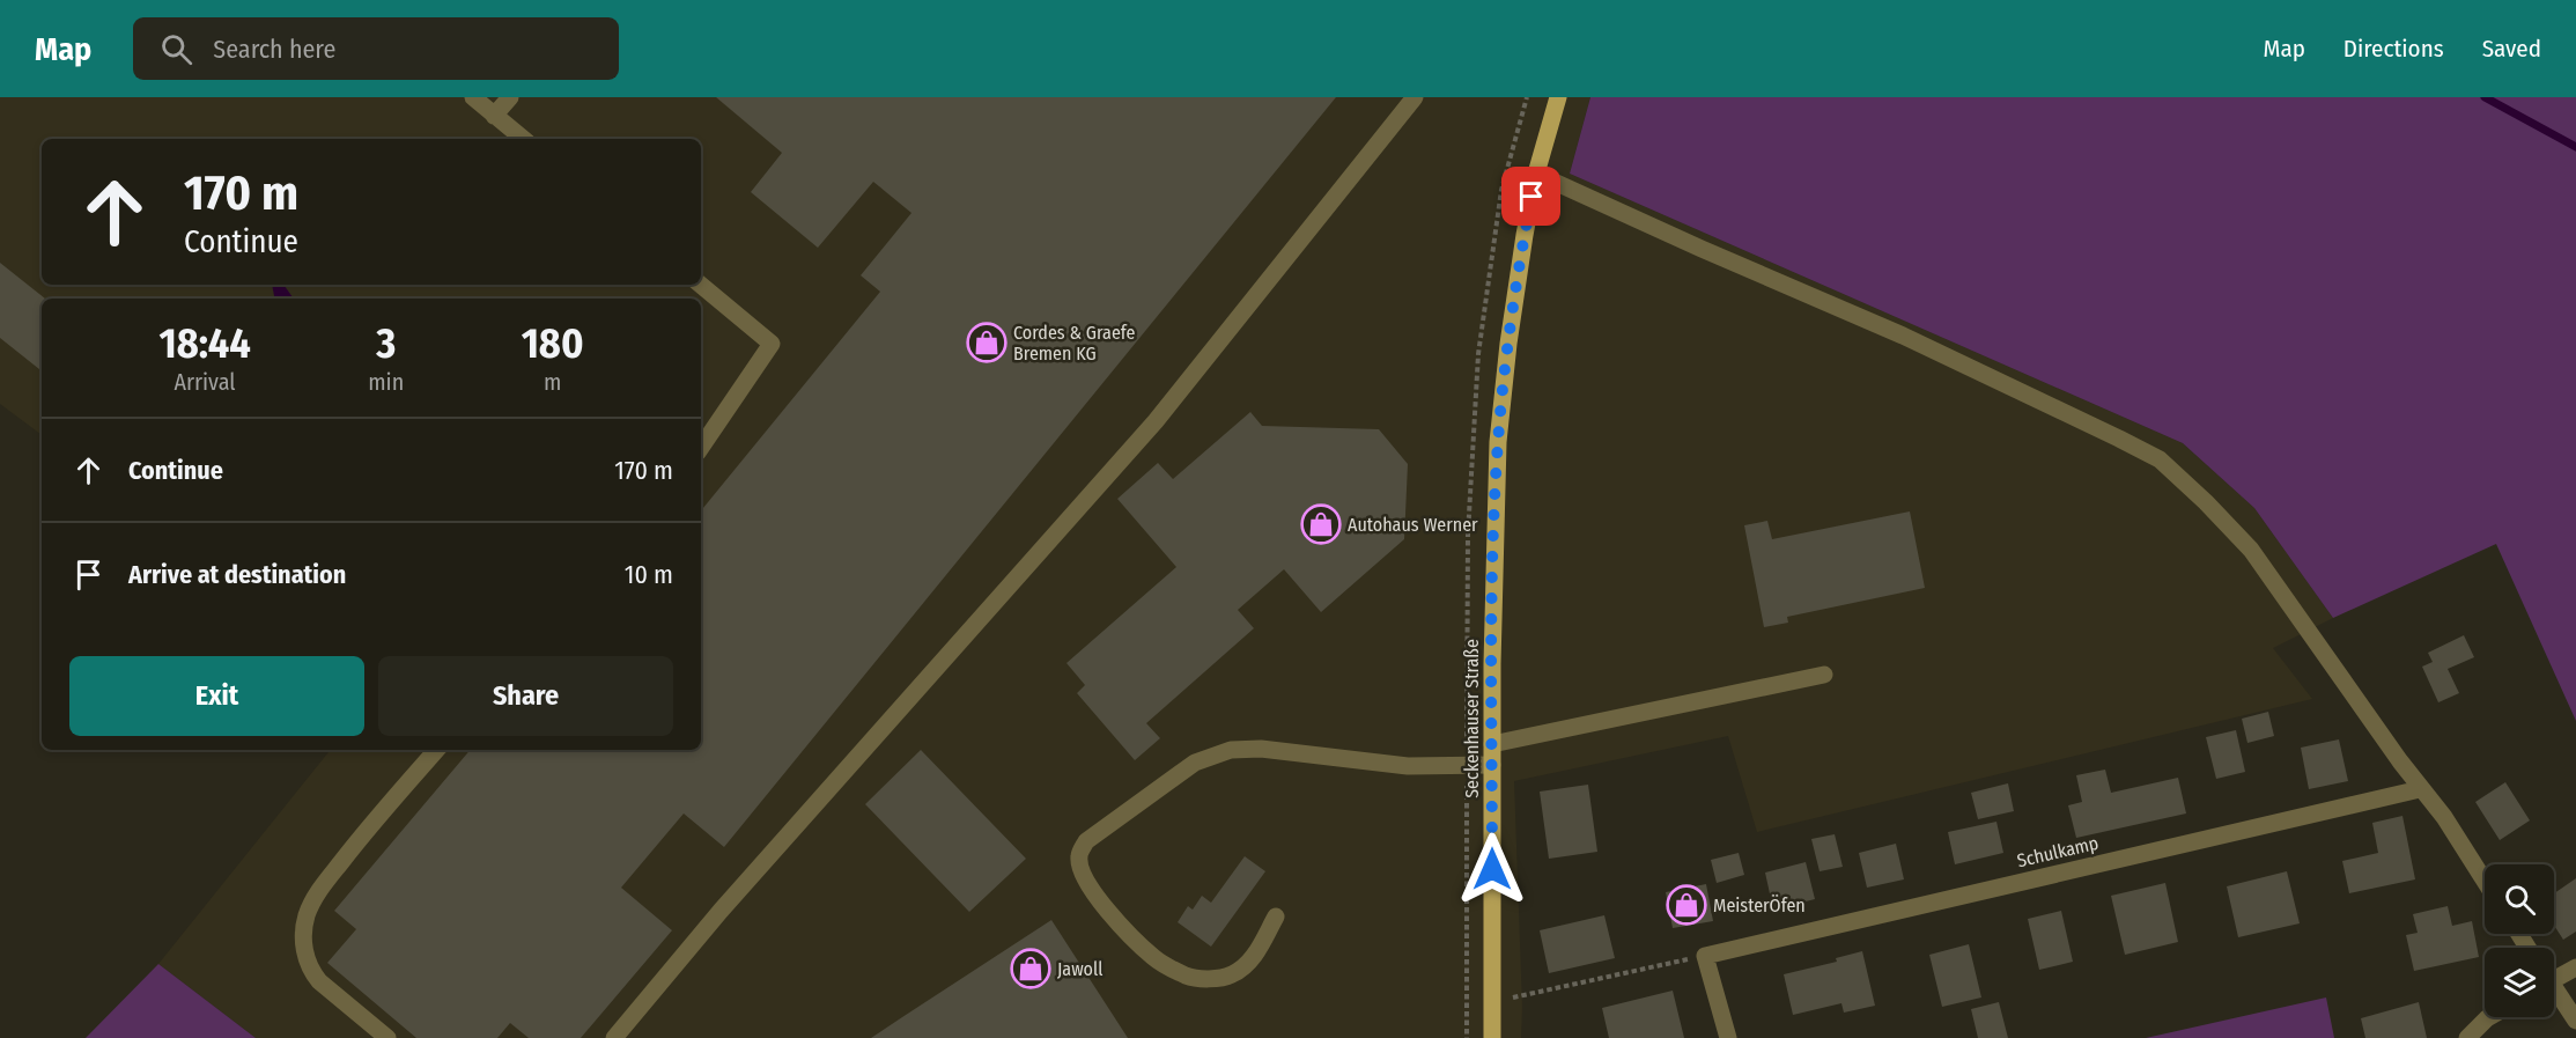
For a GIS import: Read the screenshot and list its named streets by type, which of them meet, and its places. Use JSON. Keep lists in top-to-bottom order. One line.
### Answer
{"streets":{"main road":["Seckenhauser Straße"],"street":["Schulkamp"]},"places":{"shop":["Cordes & Graefe Bremen KG","Autohaus Werner","MeisterÖfen","Jawoll"]},"page":{"header":"Map","search":"Search here","nav":["Map","Directions","Saved"],"turn":["170 m","Continue"],"eta":["18:44","Arrival","3","min","180","m"],"list":[{"name":"Continue","value":"170 m"},{"name":"Arrive at destination","value":"10 m"}],"buttons":["Exit","Share"]}}
